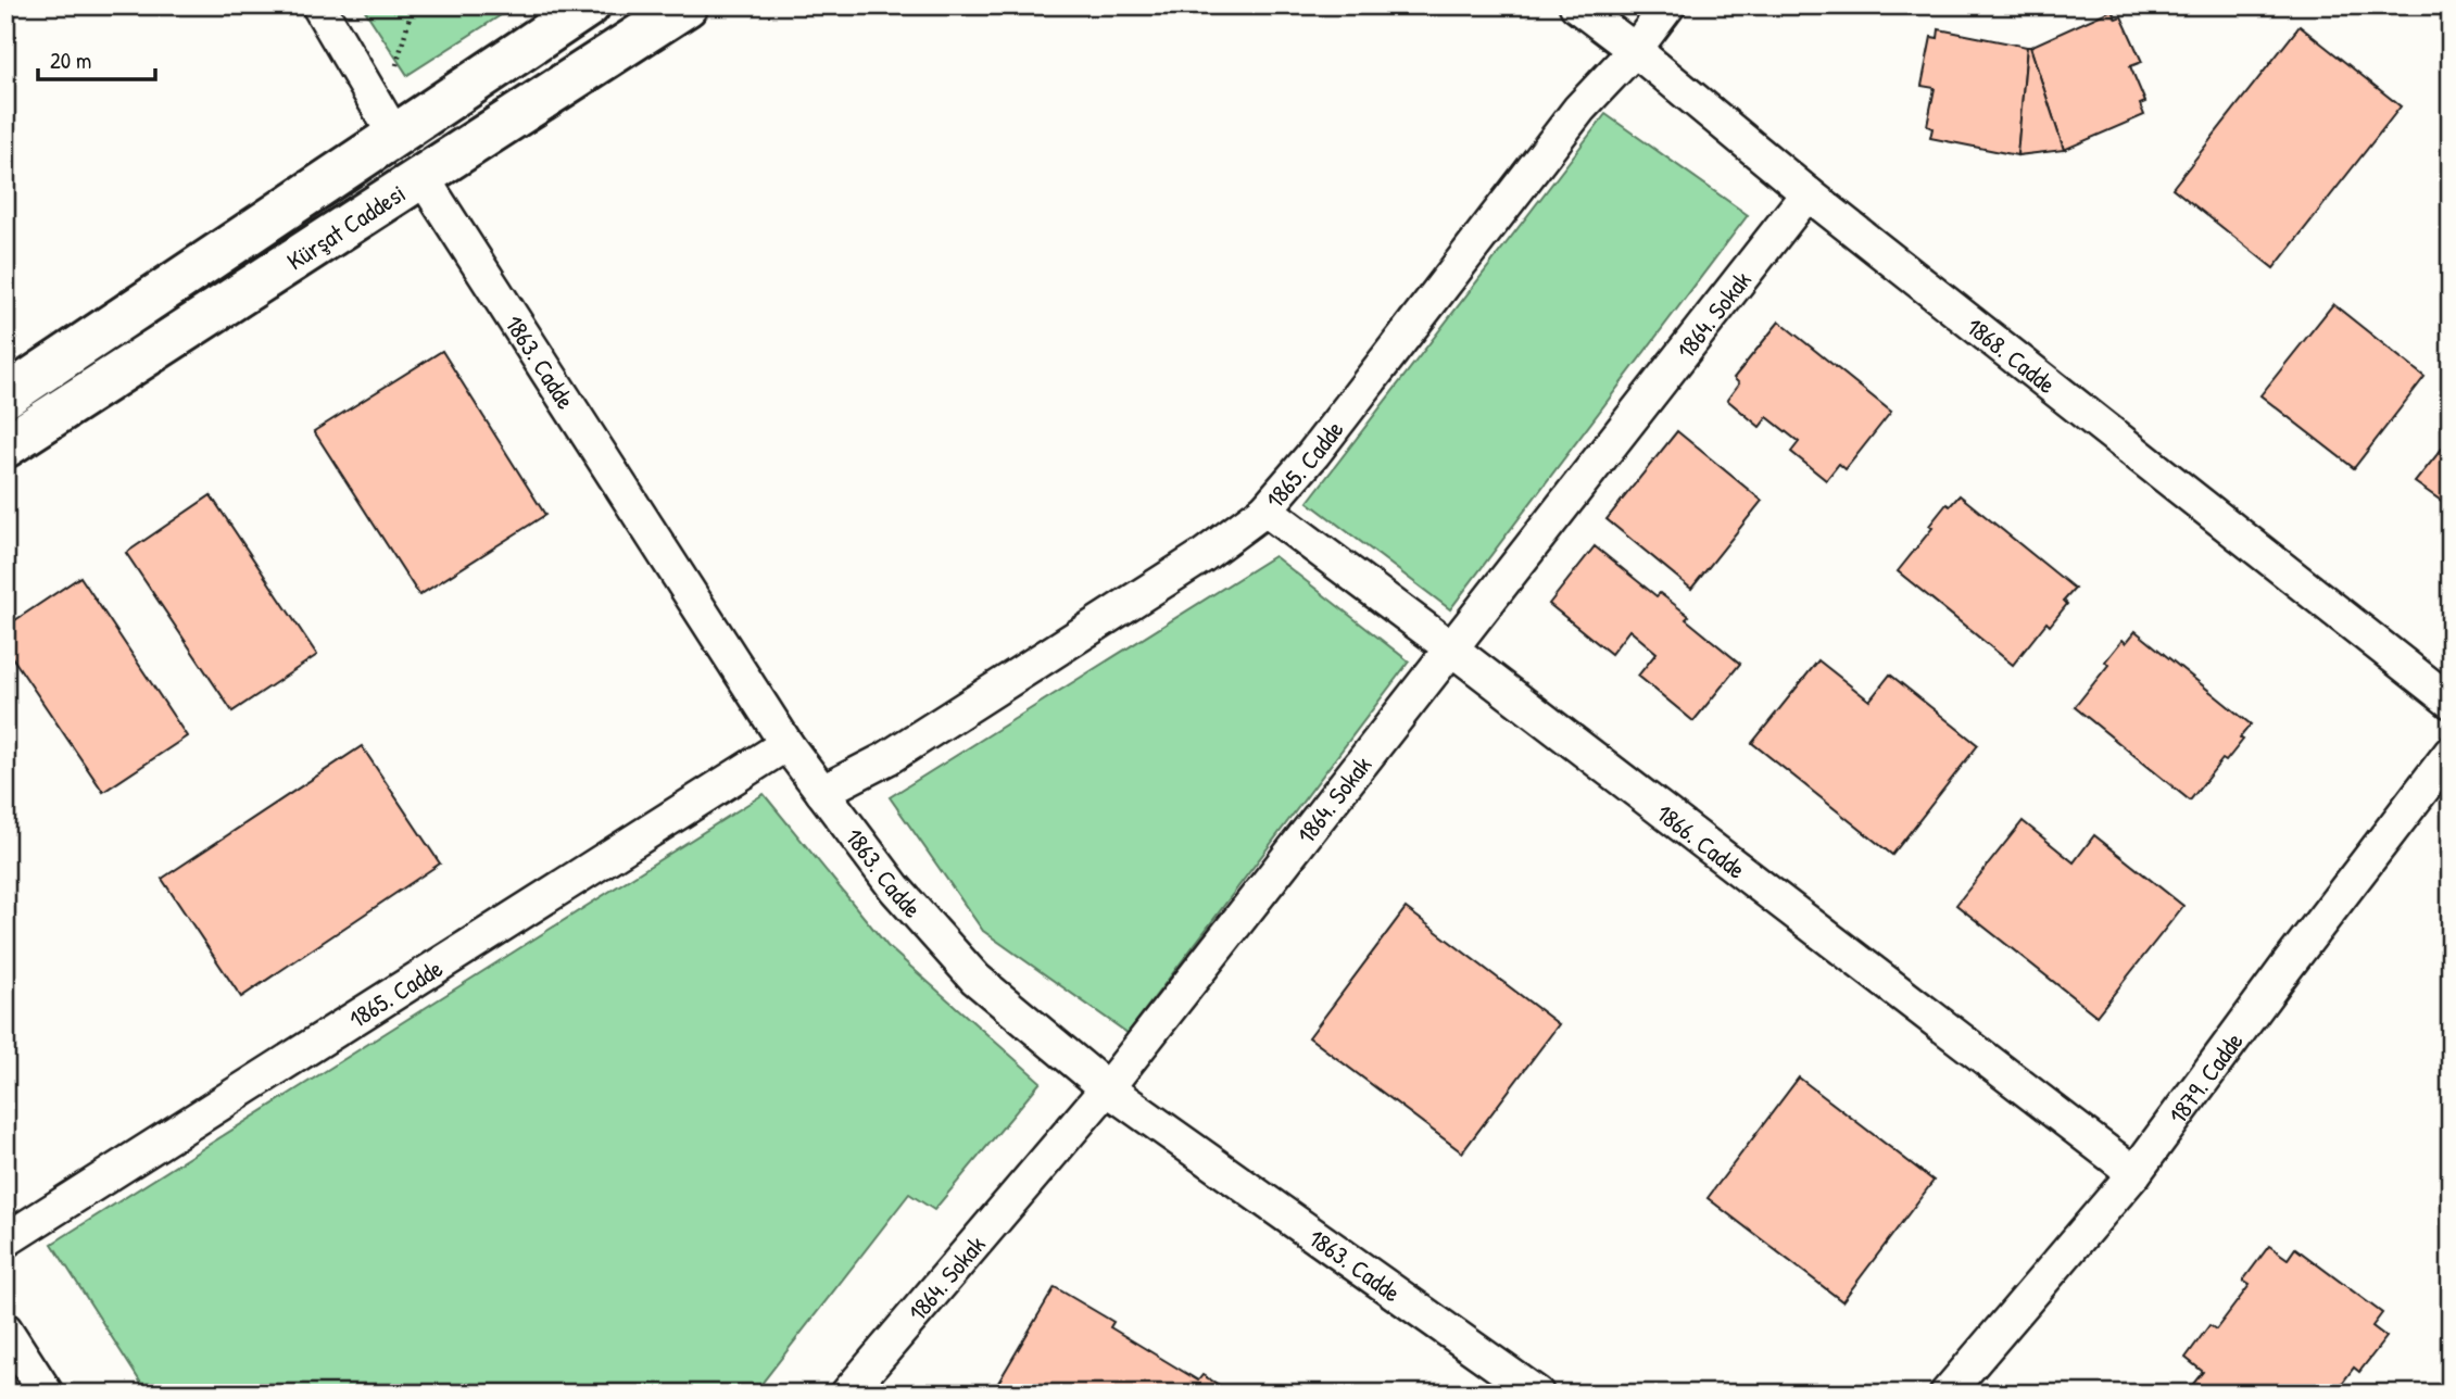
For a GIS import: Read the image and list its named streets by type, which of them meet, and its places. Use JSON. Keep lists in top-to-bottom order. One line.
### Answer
{"streets":{"street":["Kürşat Caddesi","1864. Sokak","1868. Cadde","1863. Cadde","1865. Cadde","1866. Cadde","1879. Cadde"]},"crossings":[["Kürşat Caddesi","1863. Cadde"],["1864. Sokak","1868. Cadde"],["1864. Sokak","1863. Cadde"],["1864. Sokak","1866. Cadde"],["1868. Cadde","1865. Cadde"],["1863. Cadde","1865. Cadde"],["1865. Cadde","1866. Cadde"],["1866. Cadde","1879. Cadde"]],"scale_bar":"20 m"}
